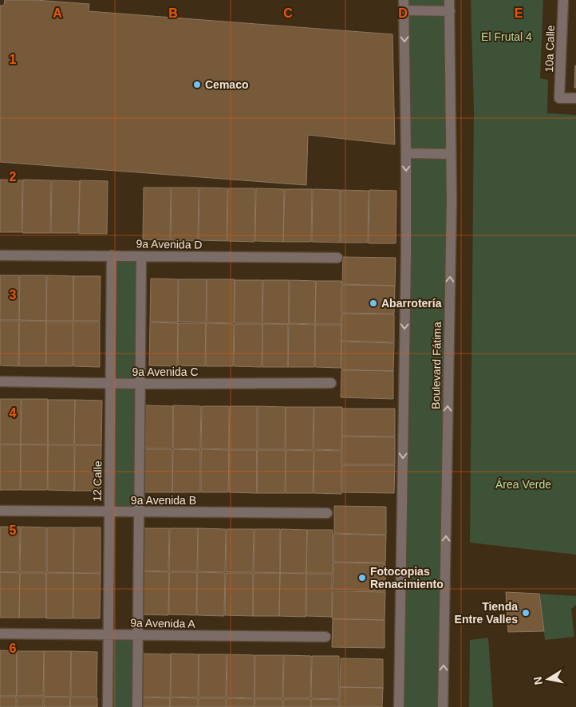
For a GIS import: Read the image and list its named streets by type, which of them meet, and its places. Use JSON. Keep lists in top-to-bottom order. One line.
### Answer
{"streets":{"street":["10a Calle","9a Avenida D","Boulevard Fátima","9a Avenida C","12 Calle","9a Avenida B","9a Avenida A"]},"crossings":[["9a Avenida D","12 Calle"],["9a Avenida C","12 Calle"],["12 Calle","9a Avenida B"],["12 Calle","9a Avenida A"]],"parks":["El Frutal 4","Área Verde"],"places":["Cemaco","Abarrotería","Fotocopias Renacimiento","Tienda Entre Valles"],"north":"left","grid":{"columns":["A","B","C","D","E"],"rows":["1","2","3","4","5","6"]}}
